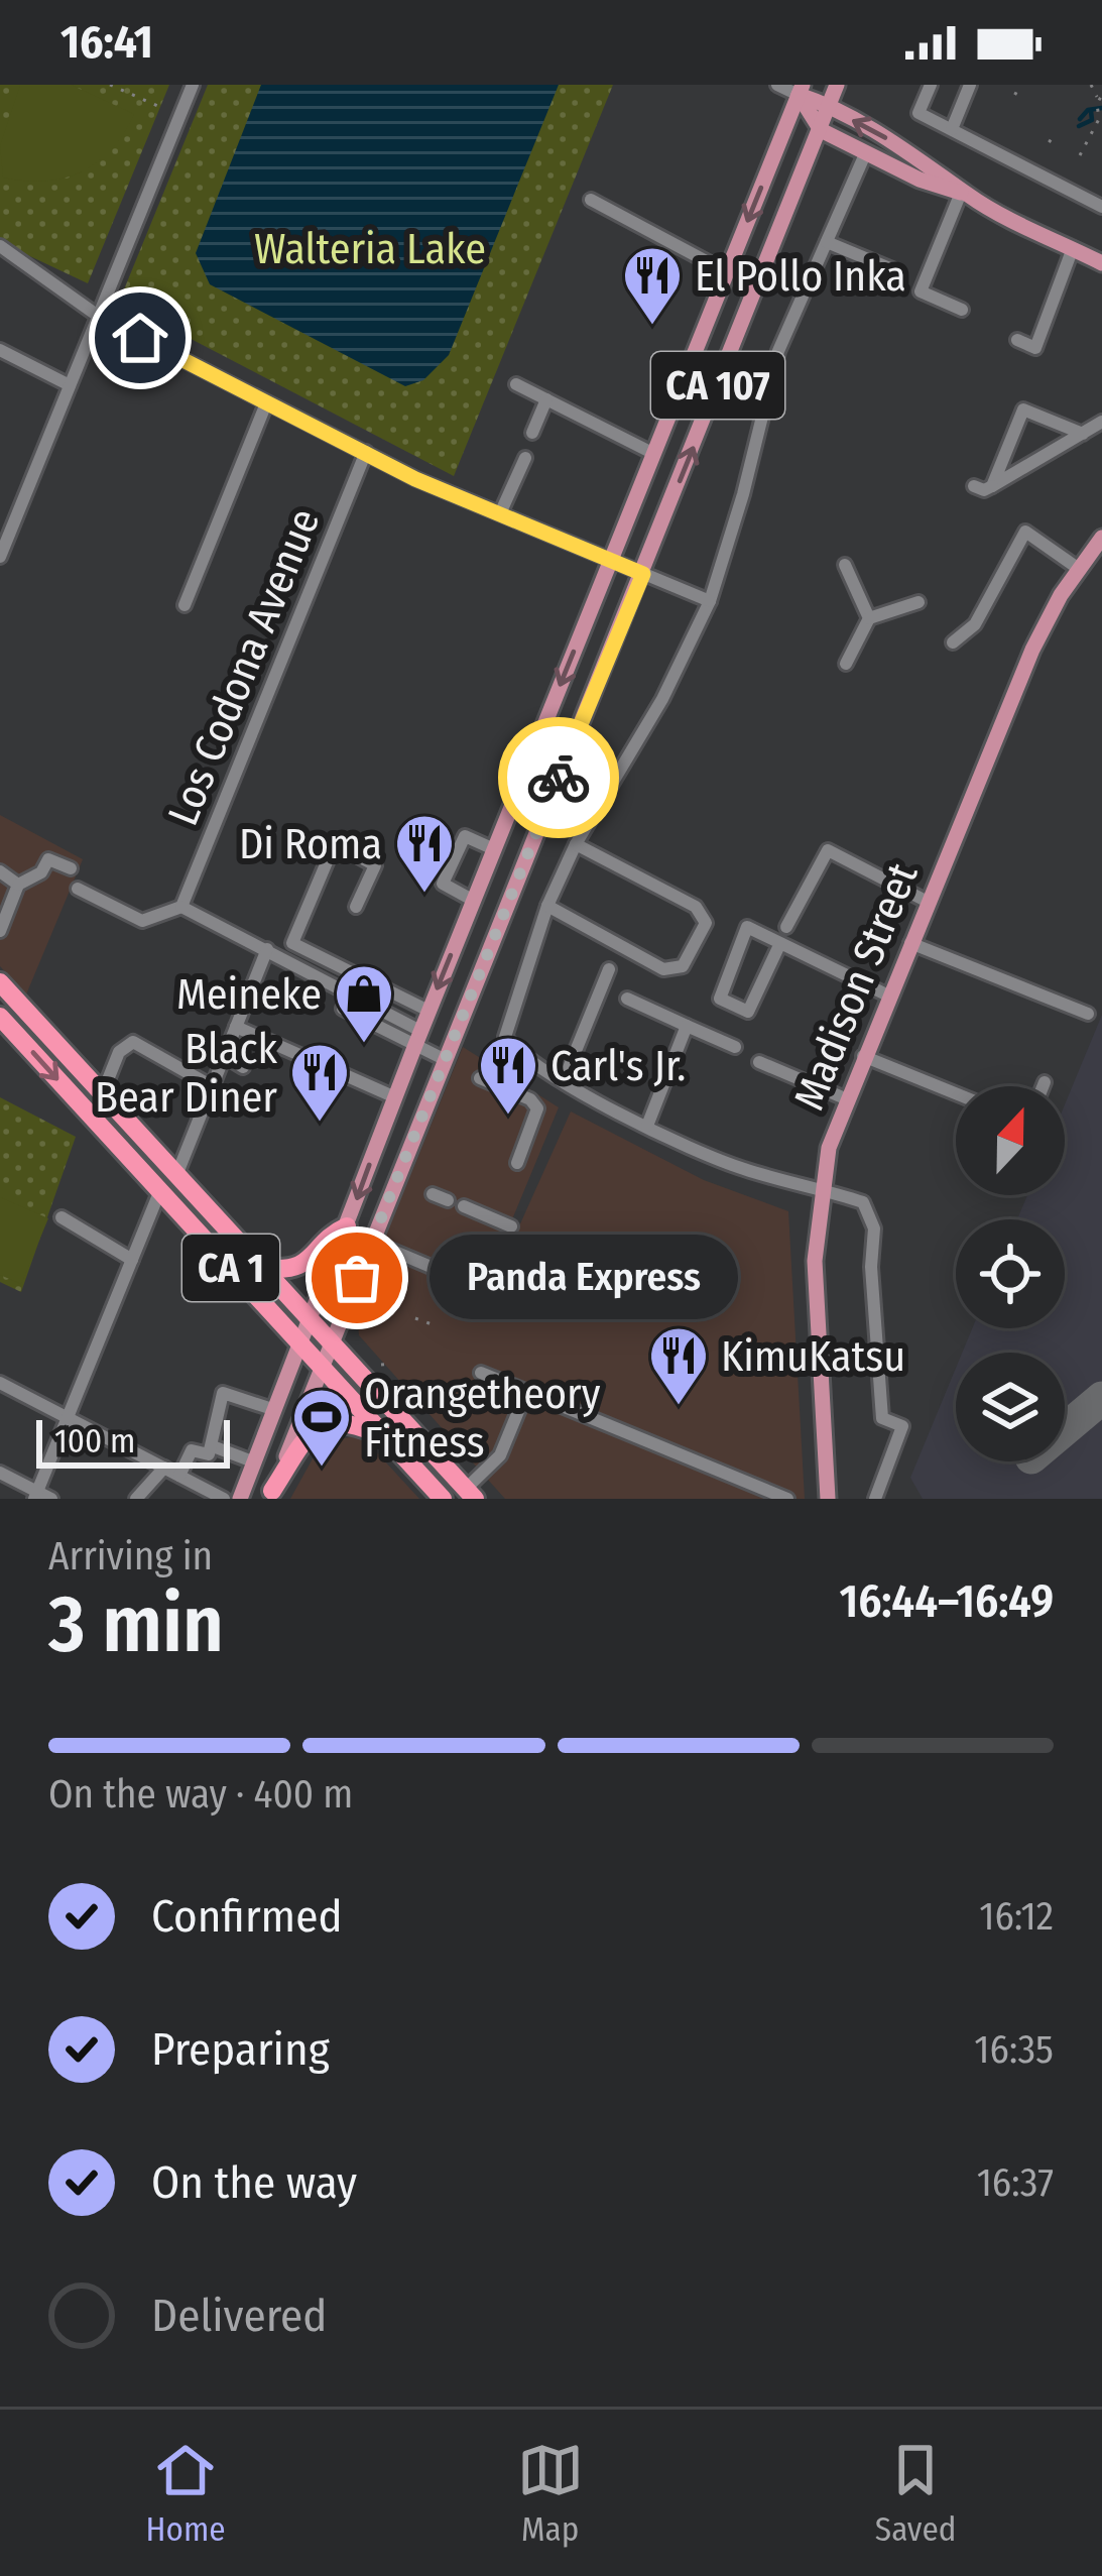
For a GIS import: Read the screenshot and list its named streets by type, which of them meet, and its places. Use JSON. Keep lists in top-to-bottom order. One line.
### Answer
{"streets":{"highway":["CA 1"],"main road":["CA 107","Madison Street"],"street":["Los Codona Avenue"]},"crossings":[["CA 107","CA 1"]],"parks":["Walteria Lake"],"places":{"restaurant":["El Pollo Inka","Di Roma","Carl's Jr.","Black Bear Diner","KimuKatsu"],"shop":["Meineke"],"other":["Panda Express"],"sports":["Orangetheory Fitness"]},"scale_bar":"100 m","north":"top","page":{"status":"16:41","bubble":"Panda Express","scale":"100 m","heading":["3 min","Arriving in","16:44–16:49"],"bar":"On the way · 400 m","list":[["Confirmed","16:12"],["Preparing","16:35"],["On the way","16:37"],"Delivered"],"tabs":["Home","Map","Saved"]}}
